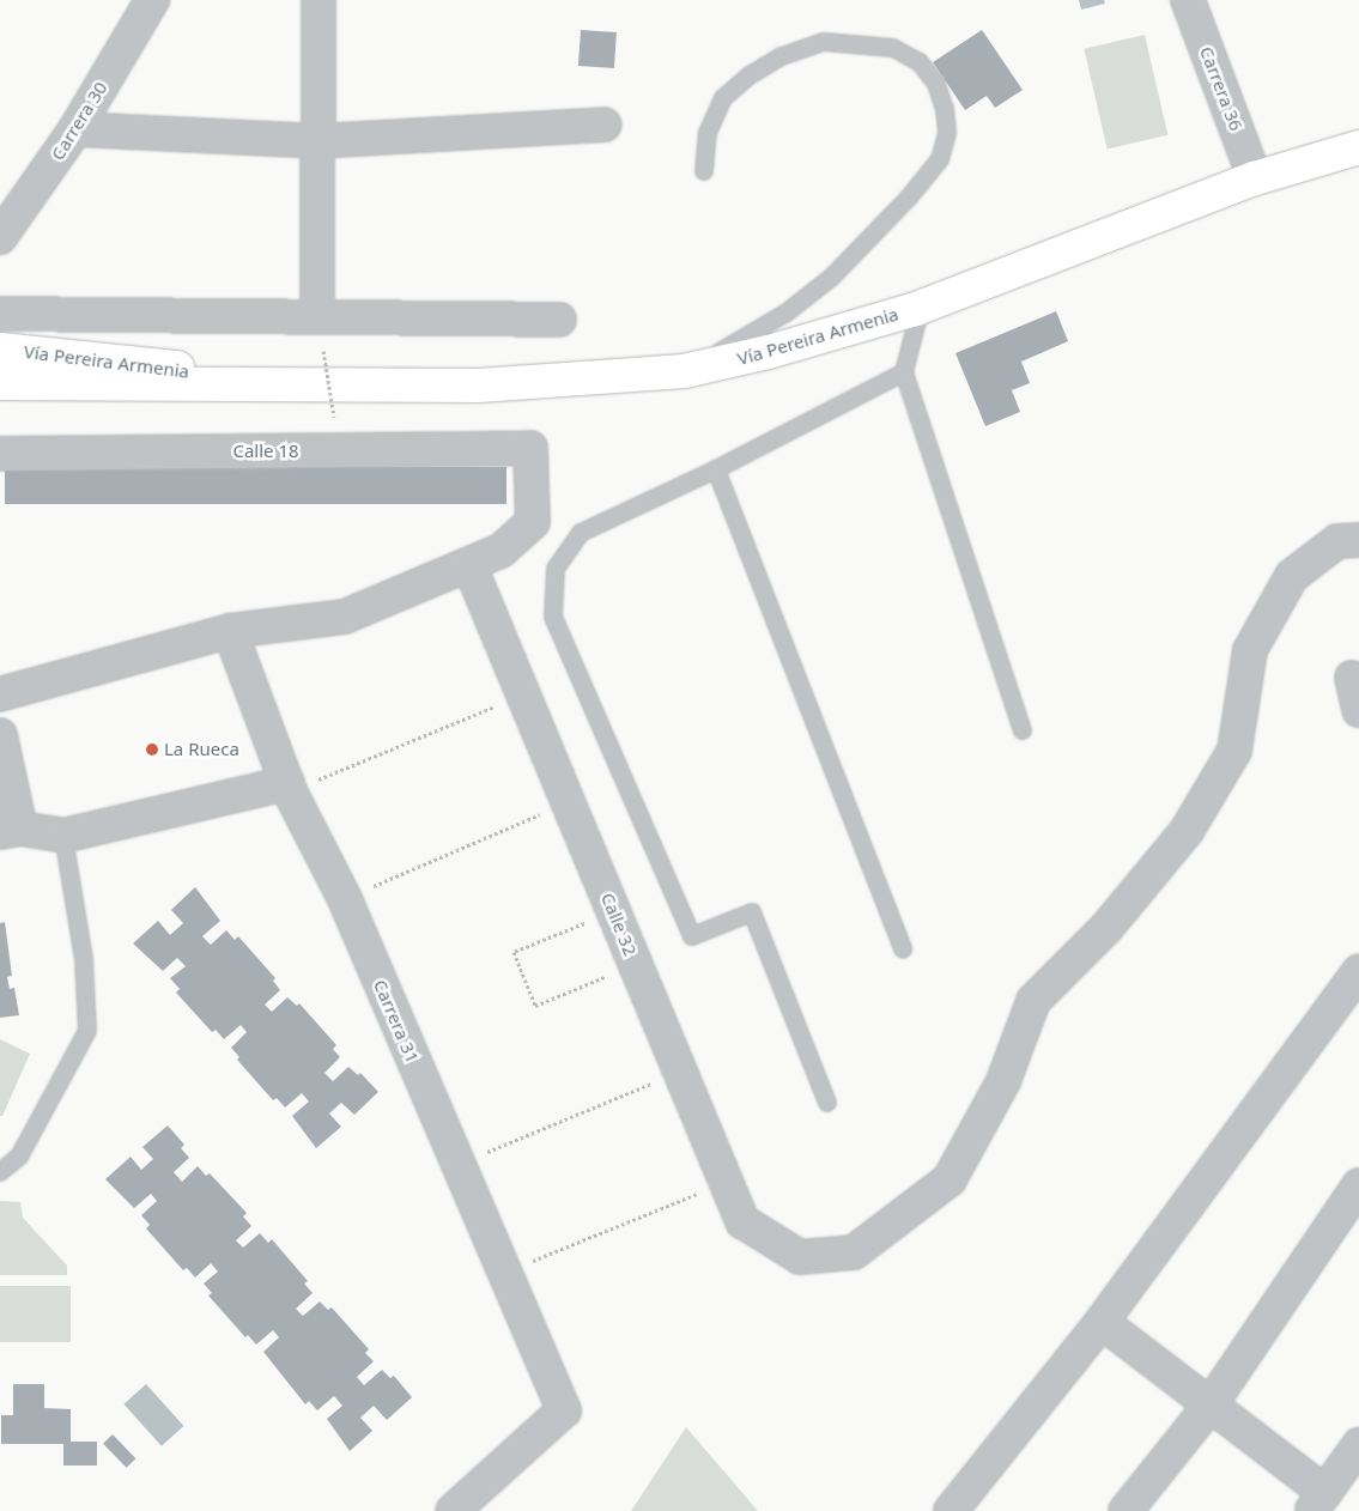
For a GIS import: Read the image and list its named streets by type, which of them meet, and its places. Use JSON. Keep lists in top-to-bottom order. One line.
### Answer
{"streets":{"main road":["Vía Pereira Armenia"],"street":["Carrera 36","Carrera 30","Calle 18","Calle 32","Carrera 31"]},"crossings":[["Carrera 36","Vía Pereira Armenia"],["Calle 18","Calle 32"]],"places":["La Rueca"]}
